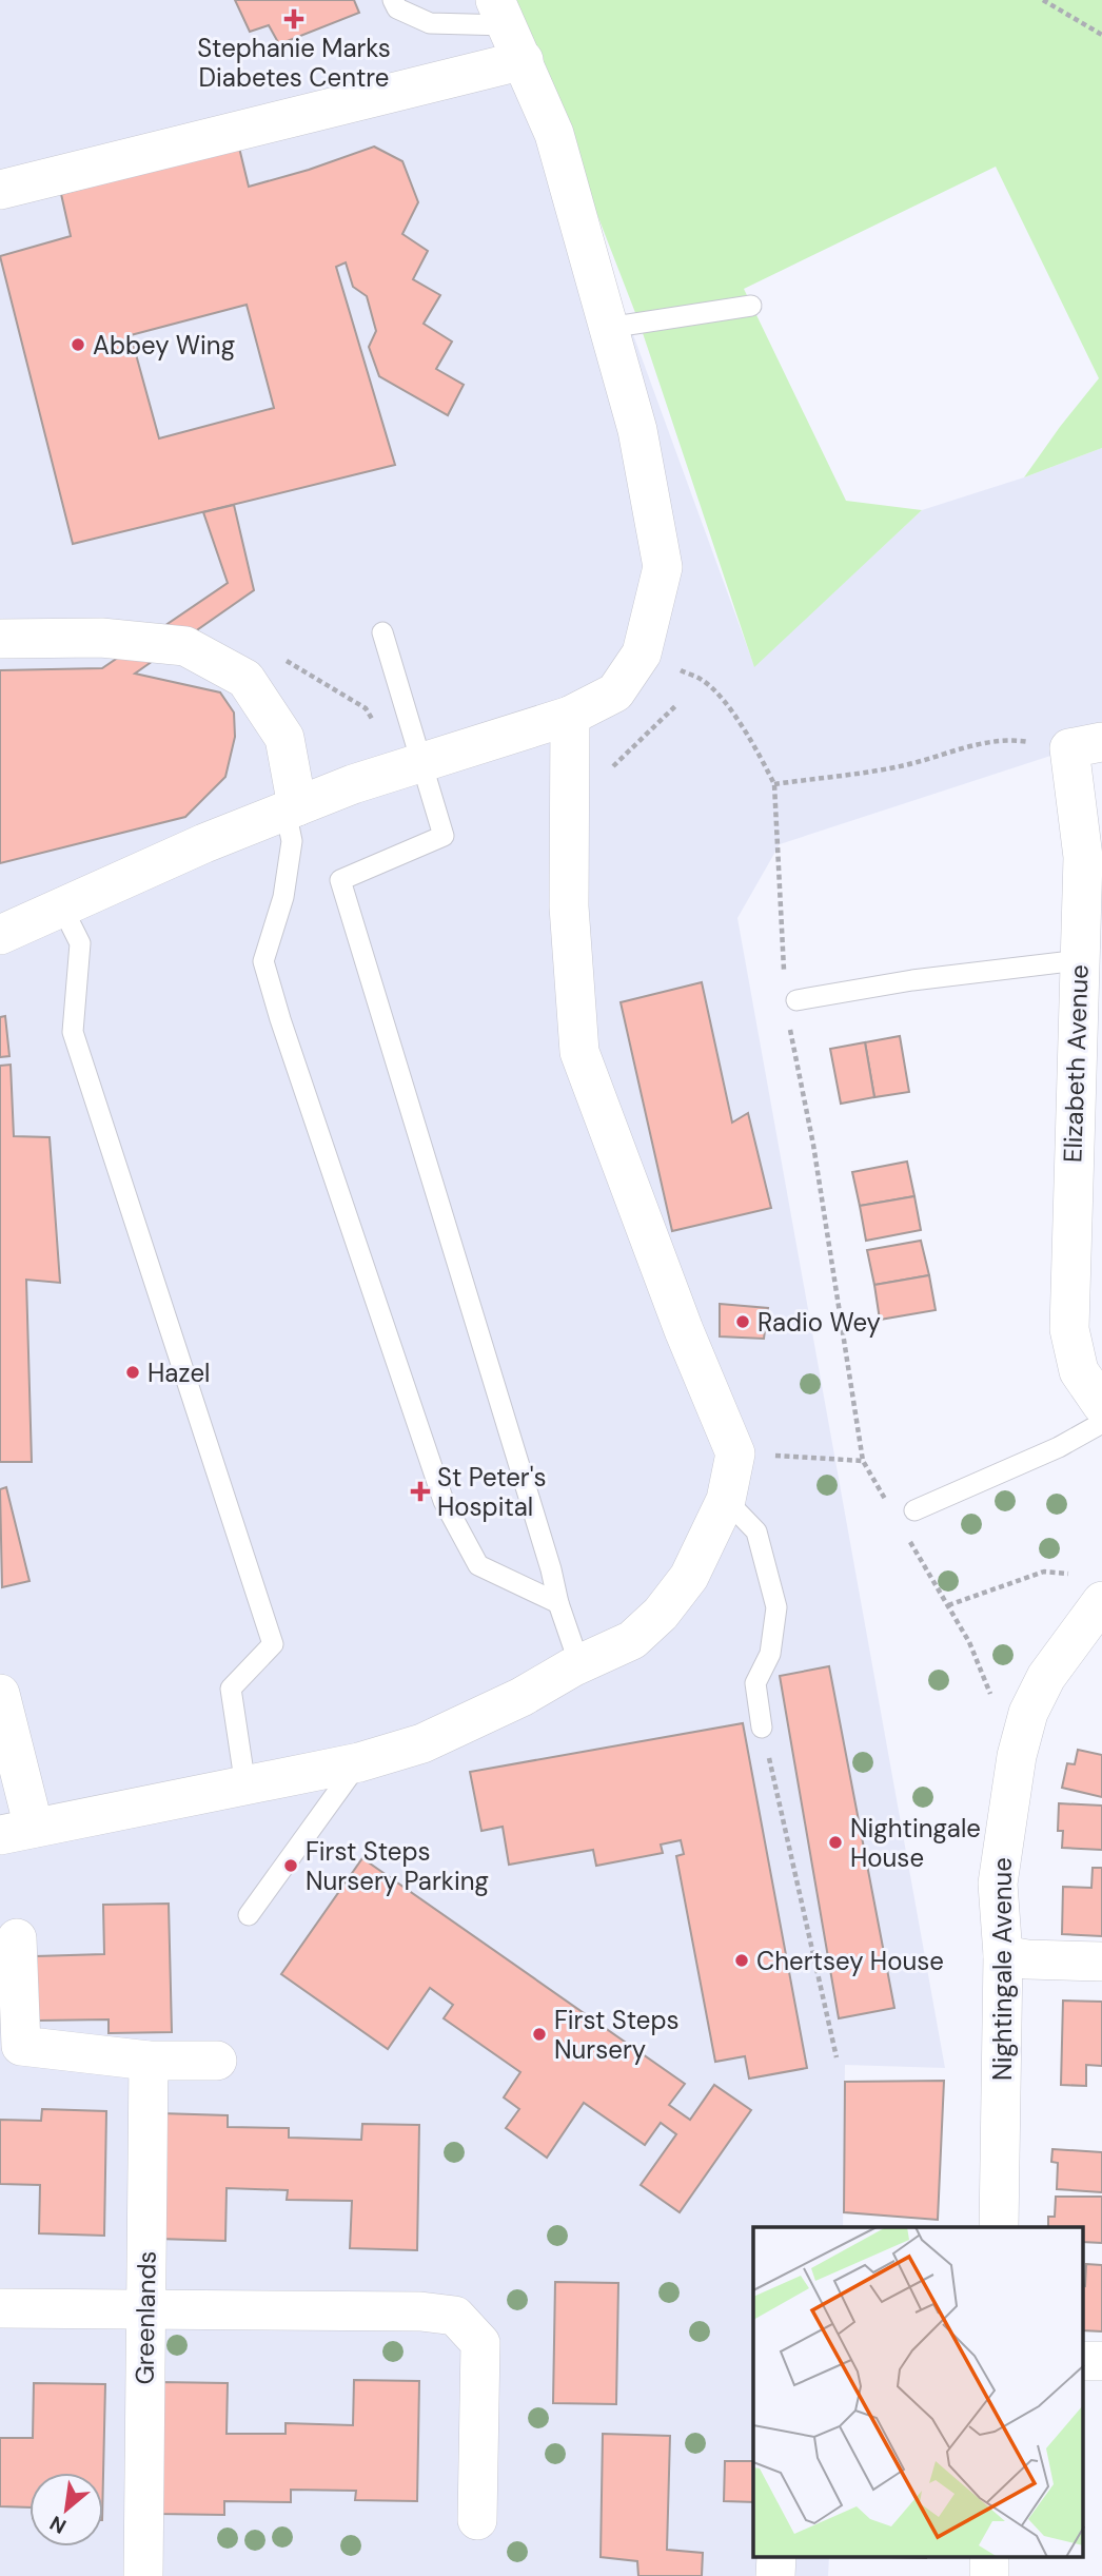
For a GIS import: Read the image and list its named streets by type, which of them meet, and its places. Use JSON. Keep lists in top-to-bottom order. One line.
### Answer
{"streets":{"street":["Elizabeth Avenue","Nightingale Avenue","Greenlands"]},"places":{"health":["Stephanie Marks Diabetes Centre","St Peter's Hospital"],"other":["Abbey Wing","Radio Wey","Hazel","Nightingale House","First Steps Nursery Parking","Chertsey House","First Steps Nursery"]},"north":"bottom left"}
